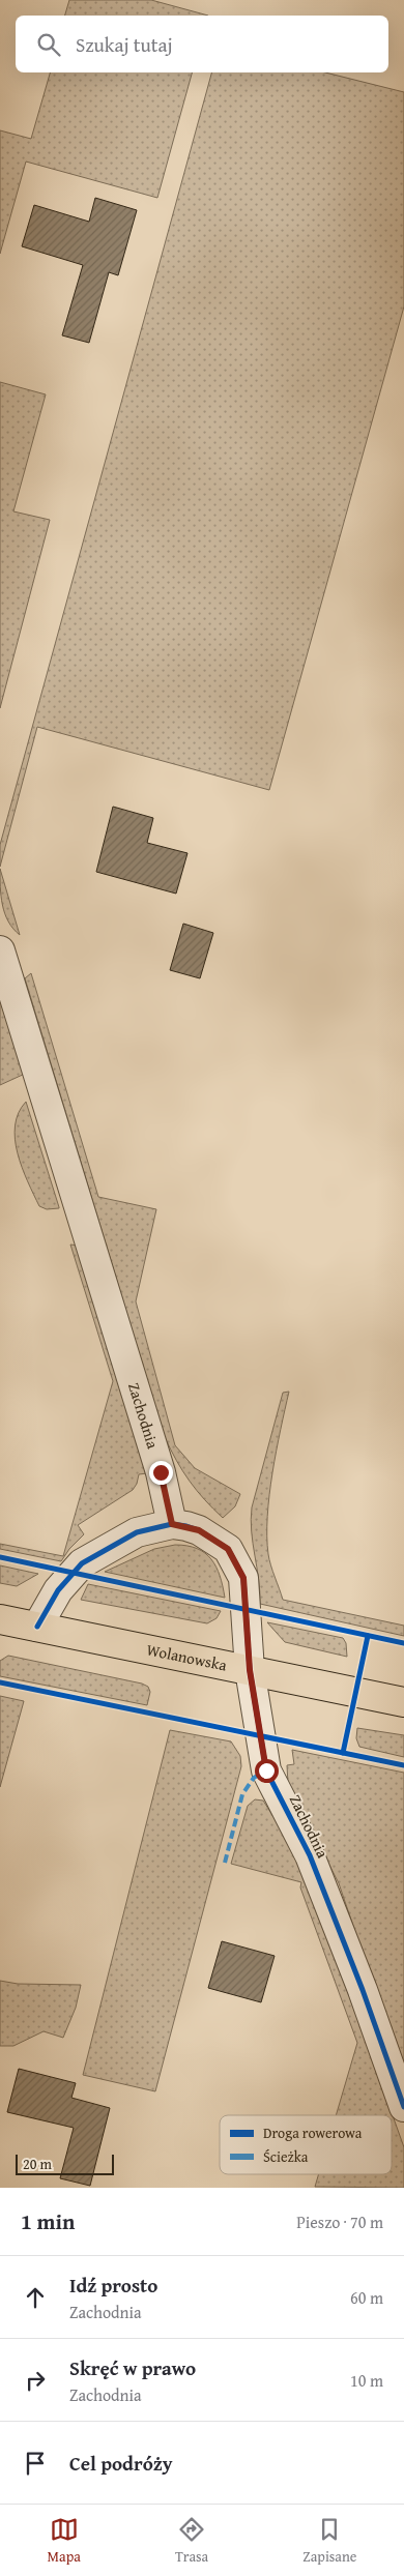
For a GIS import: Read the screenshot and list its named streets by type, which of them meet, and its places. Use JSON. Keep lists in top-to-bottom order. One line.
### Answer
{"streets":{"main road":["Wolanowska"],"street":["Zachodnia"]},"crossings":[["Zachodnia","Wolanowska"]],"legend":["Droga rowerowa","Ścieżka"],"scale_bar":"20 m","page":{"search":"Szukaj tutaj","scale":"20 m","heading":["1 min","Pieszo · 70 m"],"list":[["Idź prosto","Zachodnia","60 m"],["Skręć w prawo","Zachodnia","10 m"],"Cel podróży"],"nav":["Mapa","Trasa","Zapisane"]}}
